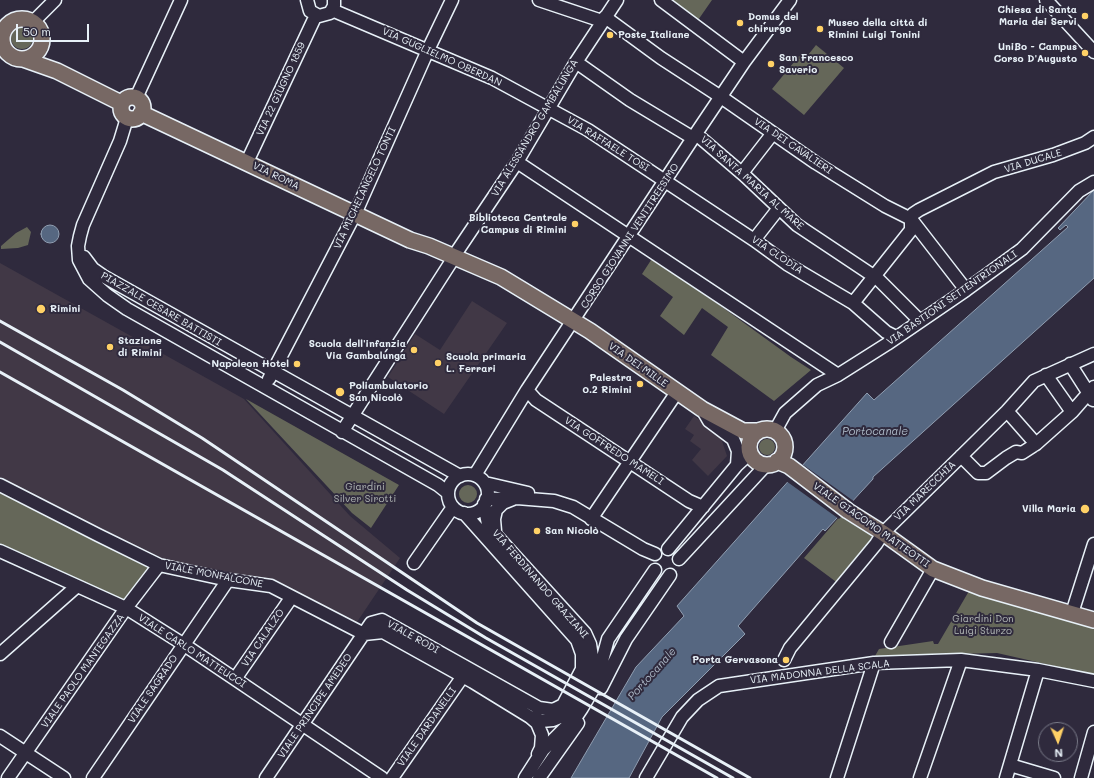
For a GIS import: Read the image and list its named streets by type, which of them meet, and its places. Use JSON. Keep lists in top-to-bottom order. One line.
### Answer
{"streets":{"main road":["VIA ROMA","VIA DEI MILLE","VIALE GIACOMO MATTEOTTI"],"street":["VIA GUGLIELMO OBERDAN","VIA 22 GIUGNO 1859","VIA ALESSANDRO GAMBALUNGA","VIA RAFFAELE TOSI","VIA DEI CAVALIERI","VIA DUCALE","VIA SANTA MARIA AL MARE","VIA MICHELANGELO TONTI","CORSO GIOVANNI VENTITREESIMO","VIA CLODIA","VIA BASTIONI SETTENTRIONALI","PIAZZALE CESARE BATTISTI","VIA GOFFREDO MAMELI","VIA MARECCHIA","VIALE MONFALCONE","VIA FERDINANDO GRAZIANI","VIALE RODI","VIA CALALZO","VIALE CARLO MATTEUCCI","VIALE PAOLO MANTEGAZZA","VIA MADONNA DELLA SCALA","VIALE SAGRADO","VIALE PRINCIPE AMEDEO","VIALE DARDANELLI"]},"crossings":[["VIA GUGLIELMO OBERDAN","VIA ALESSANDRO GAMBALUNGA"],["VIA GUGLIELMO OBERDAN","VIA RAFFAELE TOSI"],["VIA GUGLIELMO OBERDAN","VIA MICHELANGELO TONTI"],["VIA 22 GIUGNO 1859","VIA ROMA"],["VIA ALESSANDRO GAMBALUNGA","VIA RAFFAELE TOSI"],["VIA ALESSANDRO GAMBALUNGA","VIA DEI CAVALIERI"],["VIA ALESSANDRO GAMBALUNGA","VIA ROMA"],["VIA ALESSANDRO GAMBALUNGA","VIA SANTA MARIA AL MARE"],["VIA ALESSANDRO GAMBALUNGA","PIAZZALE CESARE BATTISTI"],["VIA RAFFAELE TOSI","CORSO GIOVANNI VENTITREESIMO"],["VIA RAFFAELE TOSI","VIA CLODIA"],["VIA DEI CAVALIERI","VIA DUCALE"],["VIA DEI CAVALIERI","CORSO GIOVANNI VENTITREESIMO"],["VIA DEI CAVALIERI","VIA BASTIONI SETTENTRIONALI"],["VIA ROMA","VIA MICHELANGELO TONTI"],["VIA ROMA","CORSO GIOVANNI VENTITREESIMO"],["VIA ROMA","VIA DEI MILLE"],["VIA SANTA MARIA AL MARE","CORSO GIOVANNI VENTITREESIMO"],["VIA SANTA MARIA AL MARE","VIA BASTIONI SETTENTRIONALI"],["VIA MICHELANGELO TONTI","PIAZZALE CESARE BATTISTI"],["CORSO GIOVANNI VENTITREESIMO","VIA CLODIA"],["CORSO GIOVANNI VENTITREESIMO","PIAZZALE CESARE BATTISTI"],["CORSO GIOVANNI VENTITREESIMO","VIA DEI MILLE"],["CORSO GIOVANNI VENTITREESIMO","VIA GOFFREDO MAMELI"],["CORSO GIOVANNI VENTITREESIMO","VIA FERDINANDO GRAZIANI"],["VIA CLODIA","VIA BASTIONI SETTENTRIONALI"],["VIA BASTIONI SETTENTRIONALI","VIA DEI MILLE"],["VIA BASTIONI SETTENTRIONALI","VIALE GIACOMO MATTEOTTI"],["PIAZZALE CESARE BATTISTI","VIA FERDINANDO GRAZIANI"],["VIA DEI MILLE","VIALE GIACOMO MATTEOTTI"],["VIA MARECCHIA","VIALE GIACOMO MATTEOTTI"],["VIA MARECCHIA","VIA MADONNA DELLA SCALA"],["VIALE MONFALCONE","VIALE RODI"],["VIALE MONFALCONE","VIA CALALZO"],["VIALE MONFALCONE","VIALE PAOLO MANTEGAZZA"],["VIALE MONFALCONE","VIALE SAGRADO"],["VIALE MONFALCONE","VIALE PRINCIPE AMEDEO"],["VIA FERDINANDO GRAZIANI","VIALE RODI"],["VIALE RODI","VIALE PRINCIPE AMEDEO"],["VIALE RODI","VIALE DARDANELLI"],["VIA CALALZO","VIALE CARLO MATTEUCCI"],["VIALE CARLO MATTEUCCI","VIALE PAOLO MANTEGAZZA"],["VIALE CARLO MATTEUCCI","VIALE SAGRADO"],["VIALE CARLO MATTEUCCI","VIALE PRINCIPE AMEDEO"]],"water":["Portocanale"],"parks":["Giardini Silver Sirotti","Giardini Don Luigi Sturzo"],"places":["Chiesa di Santa Maria dei Servi","Domus del chirurgo","Museo della città di Rimini Luigi Tonini","Poste Italiane","UniBo - Campus Corso D'Augusto","San Francesco Saverio","Biblioteca Centrale Campus di Rimini","Rimini","Stazione di Rimini","Scuola dell'infanzia Via Gambalunga","Scuola primaria L. Ferrari","Napoleon Hotel","Palestra 0.2 Rimini","Poliambulatorio San Nicolò","Villa Maria","San Nicolò","Porta Gervasona"],"scale_bar":"50 m","north":"bottom"}
